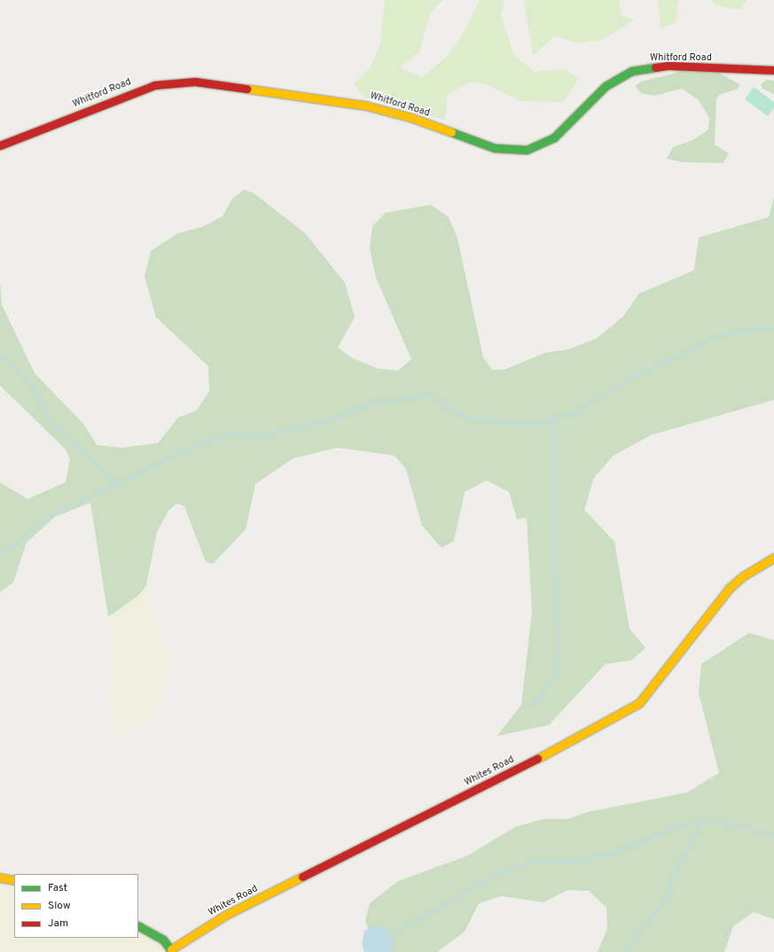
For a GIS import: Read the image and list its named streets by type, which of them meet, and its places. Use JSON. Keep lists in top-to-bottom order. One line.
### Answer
{"streets":{"main road":["Whitford Road","Whites Road"]},"legend":["Fast","Slow","Jam"]}
